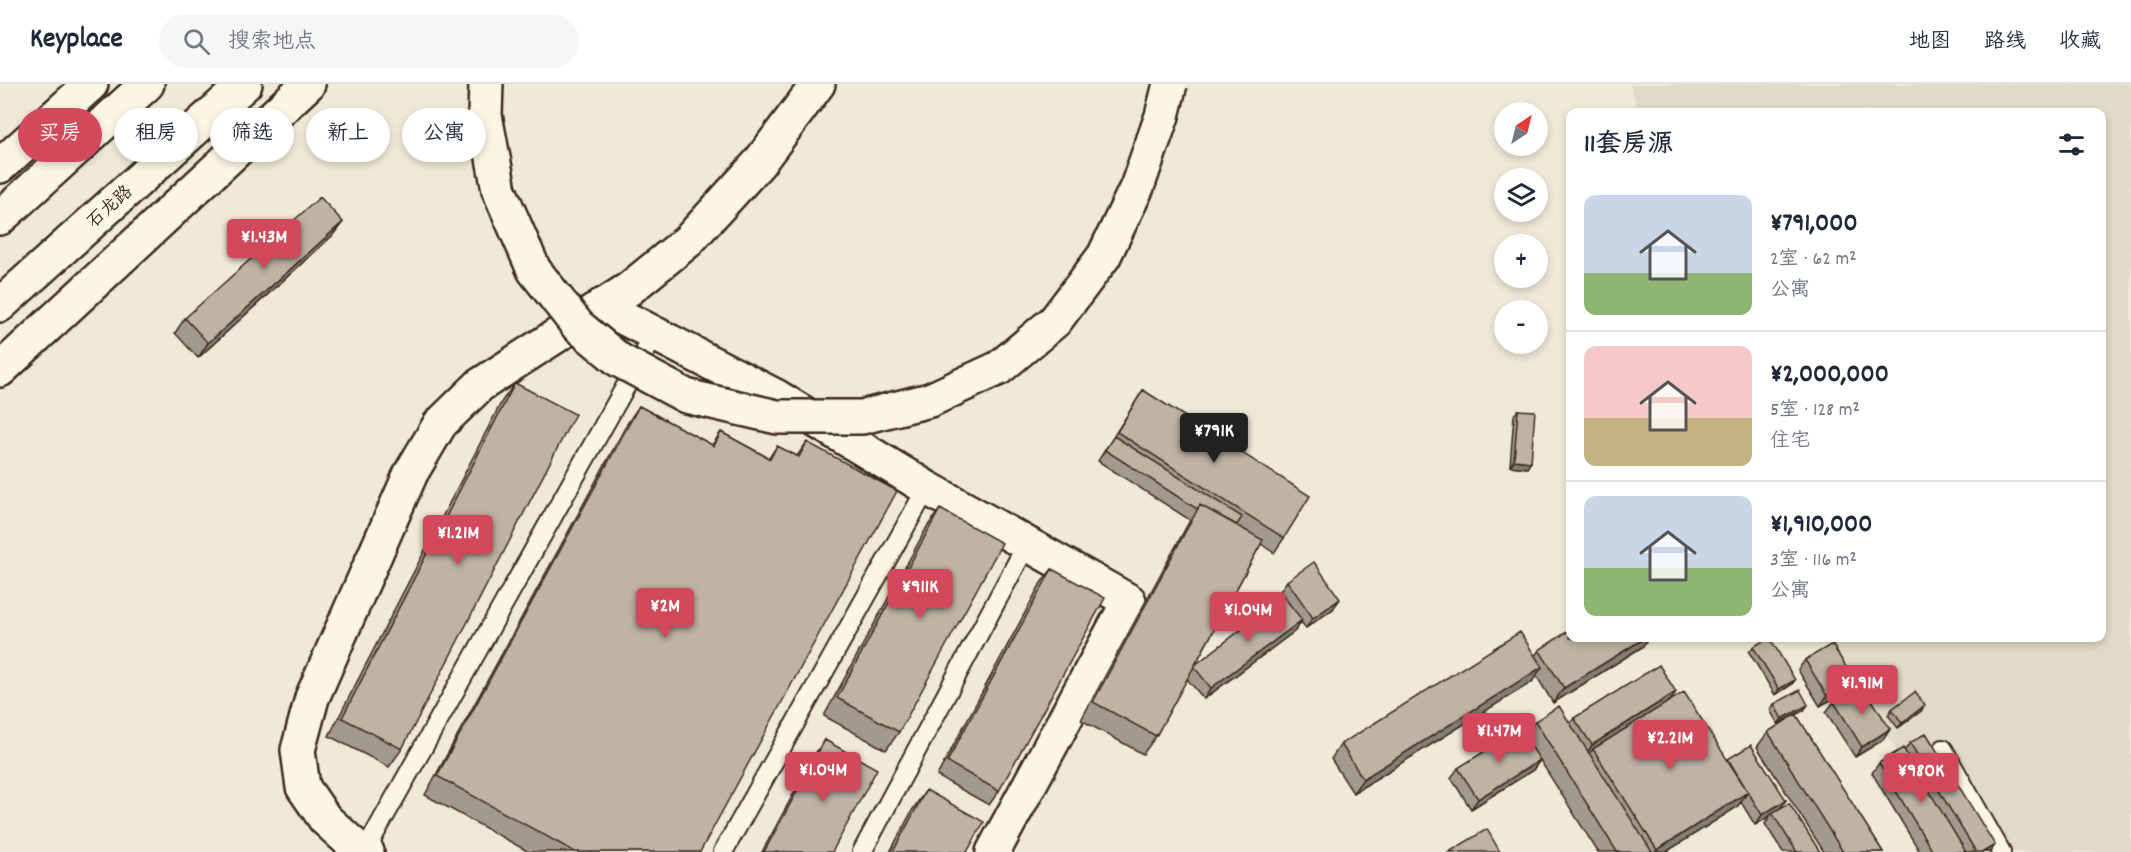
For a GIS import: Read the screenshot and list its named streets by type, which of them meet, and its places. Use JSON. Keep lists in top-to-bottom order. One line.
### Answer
{"streets":{"street":["石龙路"]},"north":"top right","page":{"header":"Keyplace","search":"搜索地点","nav":["地图","路线","收藏"],"map_buttons":["+","−"],"chip":["买房","租房","筛选","新上","公寓"],"heading":"11套房源","list":[{"name":"¥791,000","note":"2室 · 62 m² · 公寓"},{"name":"¥2,000,000","note":"5室 · 128 m² · 住宅"},{"name":"¥1,910,000","note":"3室 · 116 m² · 公寓"}],"price":["¥1.43M","¥791K","¥1.21M","¥911K","¥2M","¥1.04M","¥1.91M","¥1.47M","¥2.21M","¥1.04M","¥980K"]}}
